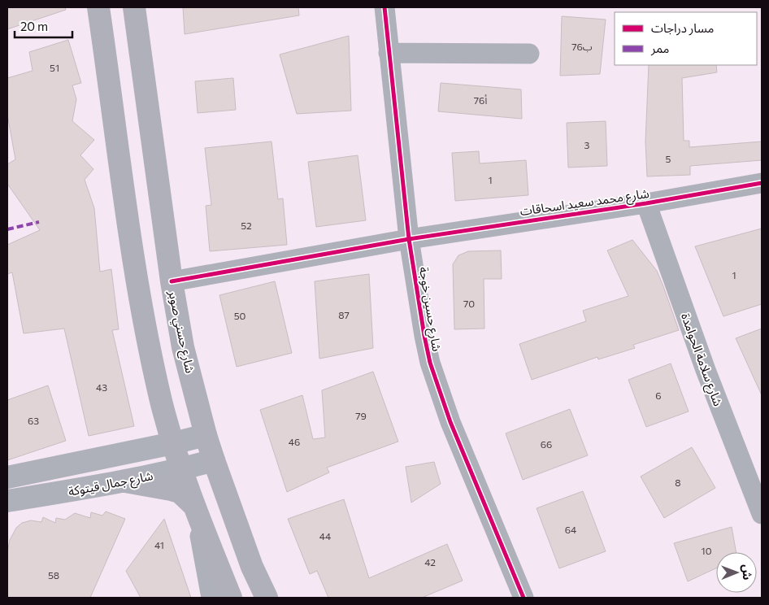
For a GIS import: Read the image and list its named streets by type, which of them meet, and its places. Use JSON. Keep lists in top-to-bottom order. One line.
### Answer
{"streets":{"main road":["شارع حسني صوبر"],"street":["شارع محمد سعيد اسحاقات","شارع حسين خوجة","شارع سلامة الحوامدة","شارع جمال قيتوكة"]},"crossings":[["شارع محمد سعيد اسحاقات","شارع حسين خوجة"],["شارع محمد سعيد اسحاقات","شارع حسني صوبر"],["شارع محمد سعيد اسحاقات","شارع سلامة الحوامدة"],["شارع حسني صوبر","شارع جمال قيتوكة"]],"house_numbers":["76ب","51","76أ","3","5","1","52","1","70","87","50","43","6","79","63","46","66","8","64","44","41","10","42","58"],"legend":["مسار دراجات","ممر"],"scale_bar":"20 m","north":"right"}
